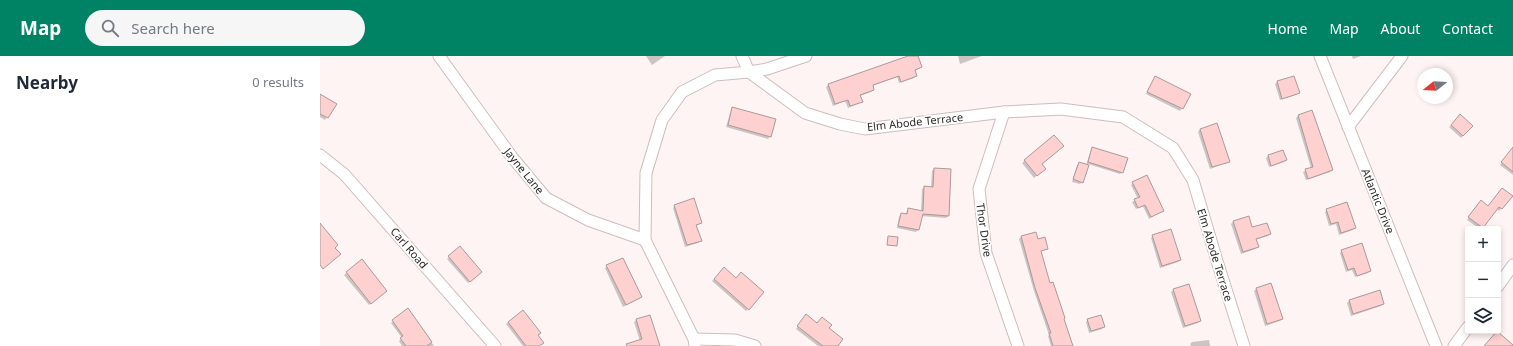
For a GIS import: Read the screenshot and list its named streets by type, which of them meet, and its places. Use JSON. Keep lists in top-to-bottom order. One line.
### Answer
{"streets":{"street":["Elm Abode Terrace","Jayne Lane","Atlantic Drive","Thor Drive","Carl Road"]},"crossings":[["Elm Abode Terrace","Thor Drive"]],"north":"left","page":{"header":"Map","search":"Search here","nav":["Home","Map","About","Contact"],"heading":["Nearby","0 results"],"map_buttons":["+","−"]}}
